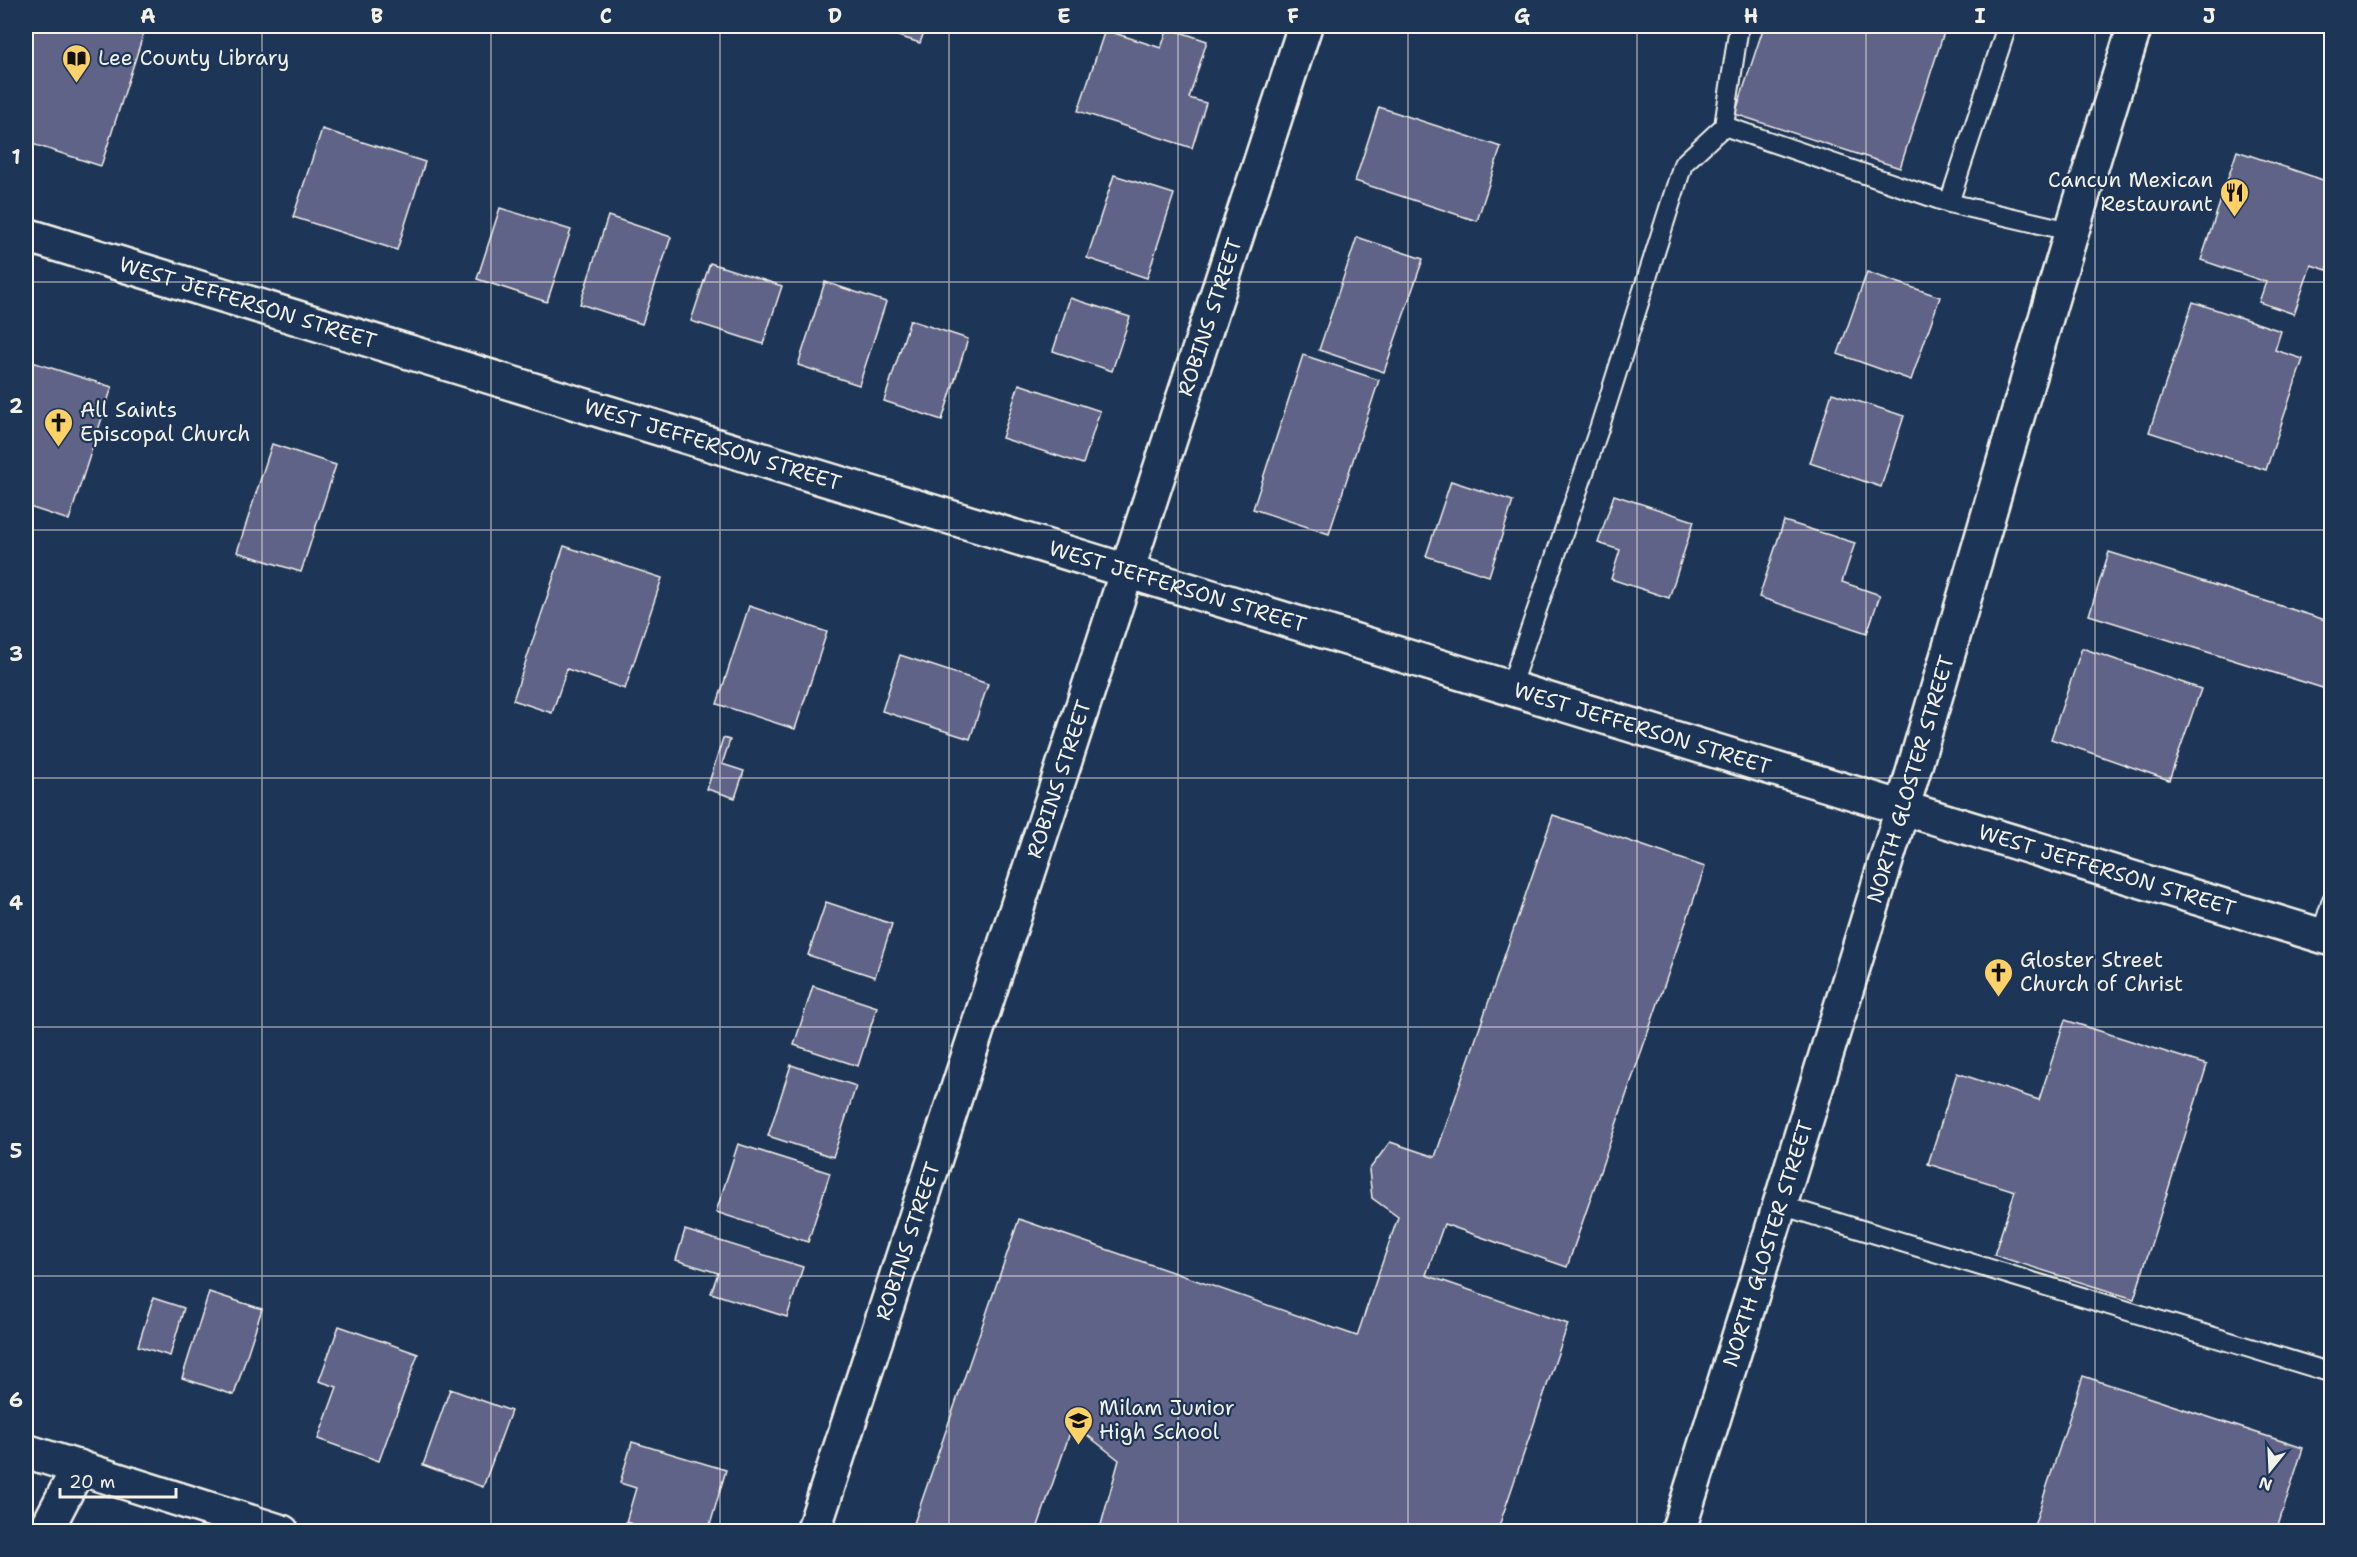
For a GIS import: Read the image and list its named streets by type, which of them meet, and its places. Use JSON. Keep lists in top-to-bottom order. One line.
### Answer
{"streets":{"street":["WEST JEFFERSON STREET","ROBINS STREET","NORTH GLOSTER STREET"]},"crossings":[["WEST JEFFERSON STREET","ROBINS STREET"],["WEST JEFFERSON STREET","NORTH GLOSTER STREET"]],"places":{"library":["Lee County Library"],"restaurant":["Cancun Mexican Restaurant"],"church":["All Saints Episcopal Church","Gloster Street Church of Christ"],"school or university":["Milam Junior High School"]},"scale_bar":"20 m","north":"bottom","grid":{"columns":["A","B","C","D","E","F","G","H","I","J"],"rows":["1","2","3","4","5","6"]}}
